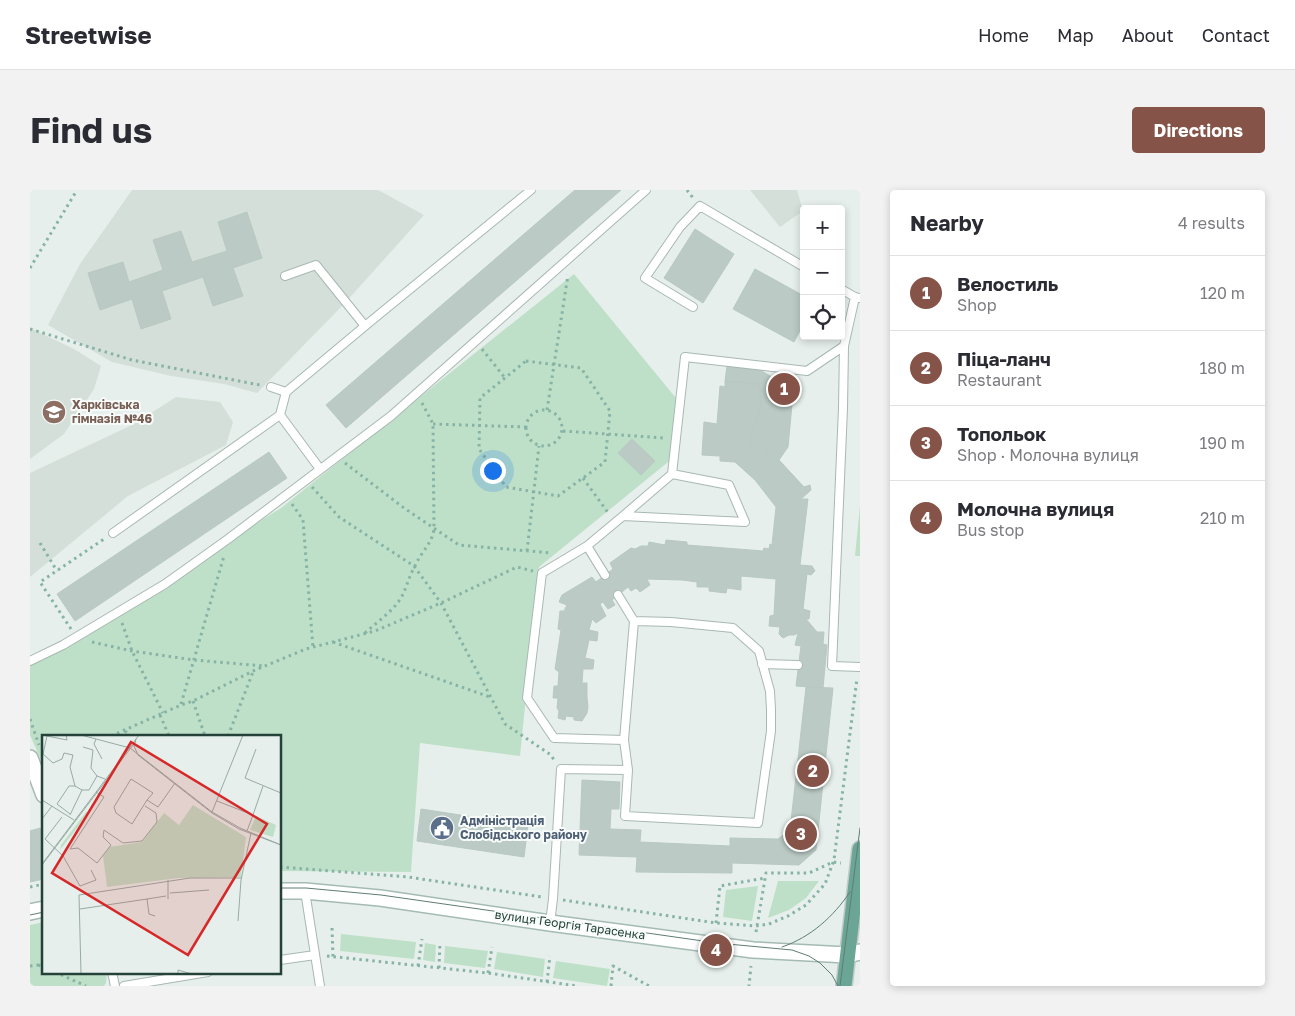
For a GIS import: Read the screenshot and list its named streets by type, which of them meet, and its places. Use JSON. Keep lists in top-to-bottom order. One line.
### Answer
{"streets":{"main road":["вулиця Георгія Тарасенка"]},"places":{"school or university":["Харківська гімназія №46"],"public building":["Адміністрація Слобідського району"]},"page":{"header":"Streetwise","nav":["Home","Map","About","Contact"],"buttons":"Directions","title":"Find us","heading":["Nearby","4 results"],"map_buttons":["+","−"],"list":[{"mark":"1","name":"Велостиль","note":"Shop","value":"120 m"},{"mark":"2","name":"Піца-ланч","note":"Restaurant","value":"180 m"},{"mark":"3","name":"Топольок","note":"Shop · Молочна вулиця","value":"190 m"},{"mark":"4","name":"Молочна вулиця","note":"Bus stop","value":"210 m"}],"pins":["1","2","3","4"]}}
